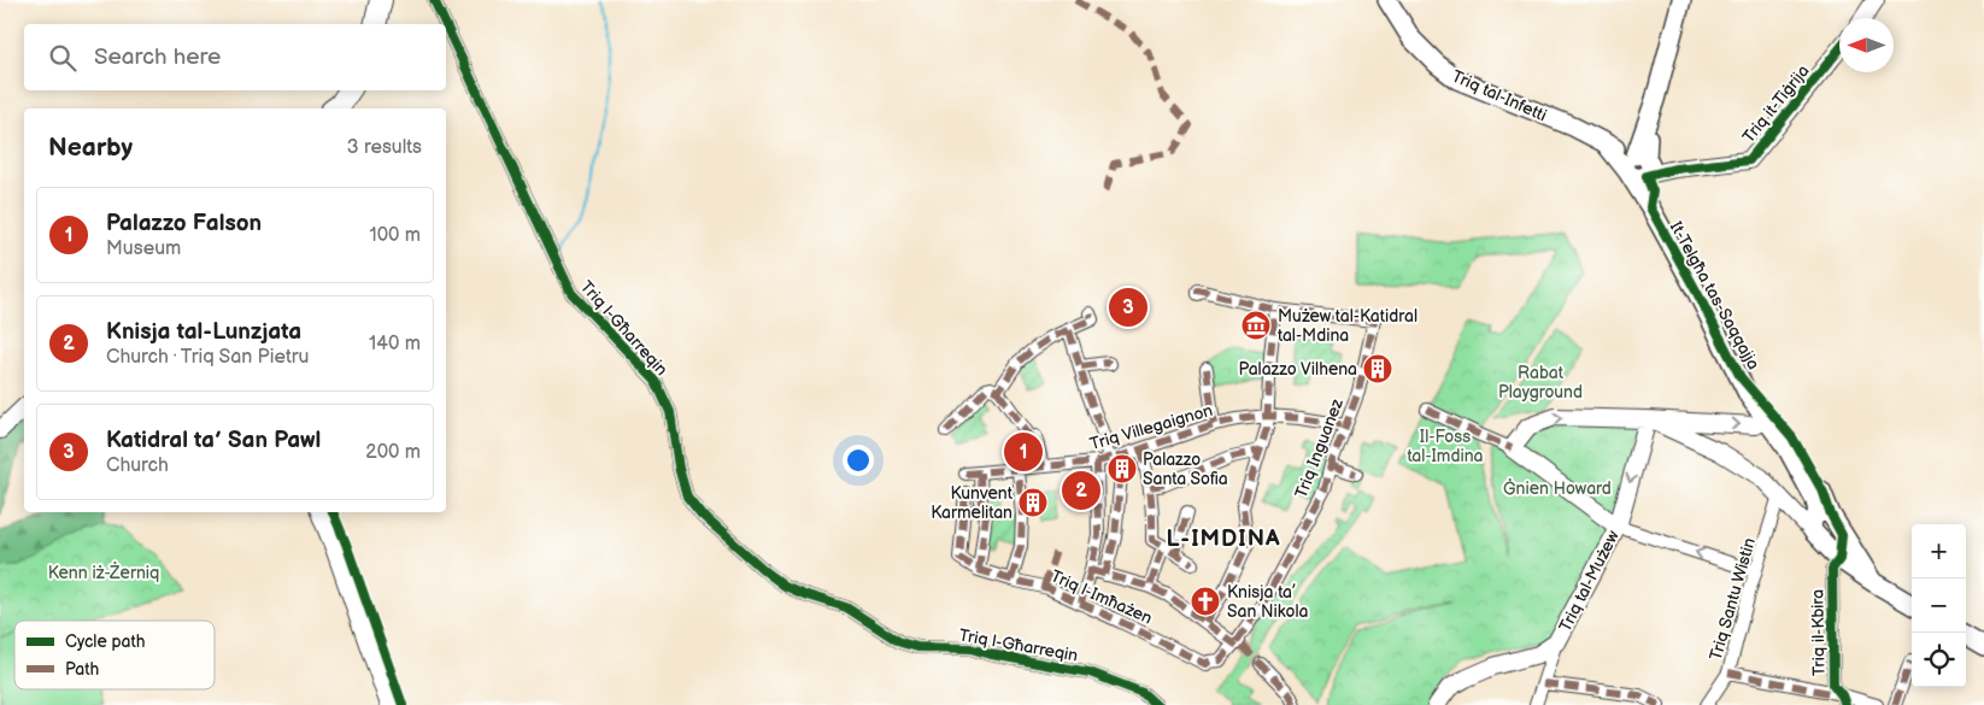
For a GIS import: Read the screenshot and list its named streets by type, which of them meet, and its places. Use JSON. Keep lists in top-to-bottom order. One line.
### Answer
{"streets":{"main road":["Triq tal-Infetti","It-Telgħa tas-Saqqajja"],"street":["Triq it-Tiġrija","Triq l-Għarreqin","Triq Villegaignon","Triq Inguanez","Triq tal-Mużew","Triq l-Imħażen","Triq Santu Wistin","Triq il-Kbira"]},"crossings":[["Triq tal-Infetti","Triq it-Tiġrija"],["Triq tal-Infetti","It-Telgħa tas-Saqqajja"],["Triq it-Tiġrija","It-Telgħa tas-Saqqajja"],["Triq Villegaignon","Triq Inguanez"],["Triq Inguanez","Triq l-Imħażen"]],"districts":["L-IMDINA"],"parks":["Rabat Playground","Il-Foss tal-Imdina","Ġnien Howard","Kenn iż-Żerniq"],"places":{"museum":["Mużew tal-Katidral tal-Mdina"],"building":["Palazzo Vilhena","Palazzo Santa Sofia","Kunvent Karmelitan"],"church":["Knisja ta’ San Nikola"]},"legend":["Cycle path","Path"],"north":"left","page":{"search":"Search here","heading":["Nearby","3 results"],"list":[{"mark":"1","name":"Palazzo Falson","note":"Museum","value":"100 m"},{"mark":"2","name":"Knisja tal-Lunzjata","note":"Church · Triq San Pietru","value":"140 m"},{"mark":"3","name":"Katidral ta’ San Pawl","note":"Church","value":"200 m"}],"pins":["3","1","2"],"map_buttons":["+","−"]}}
